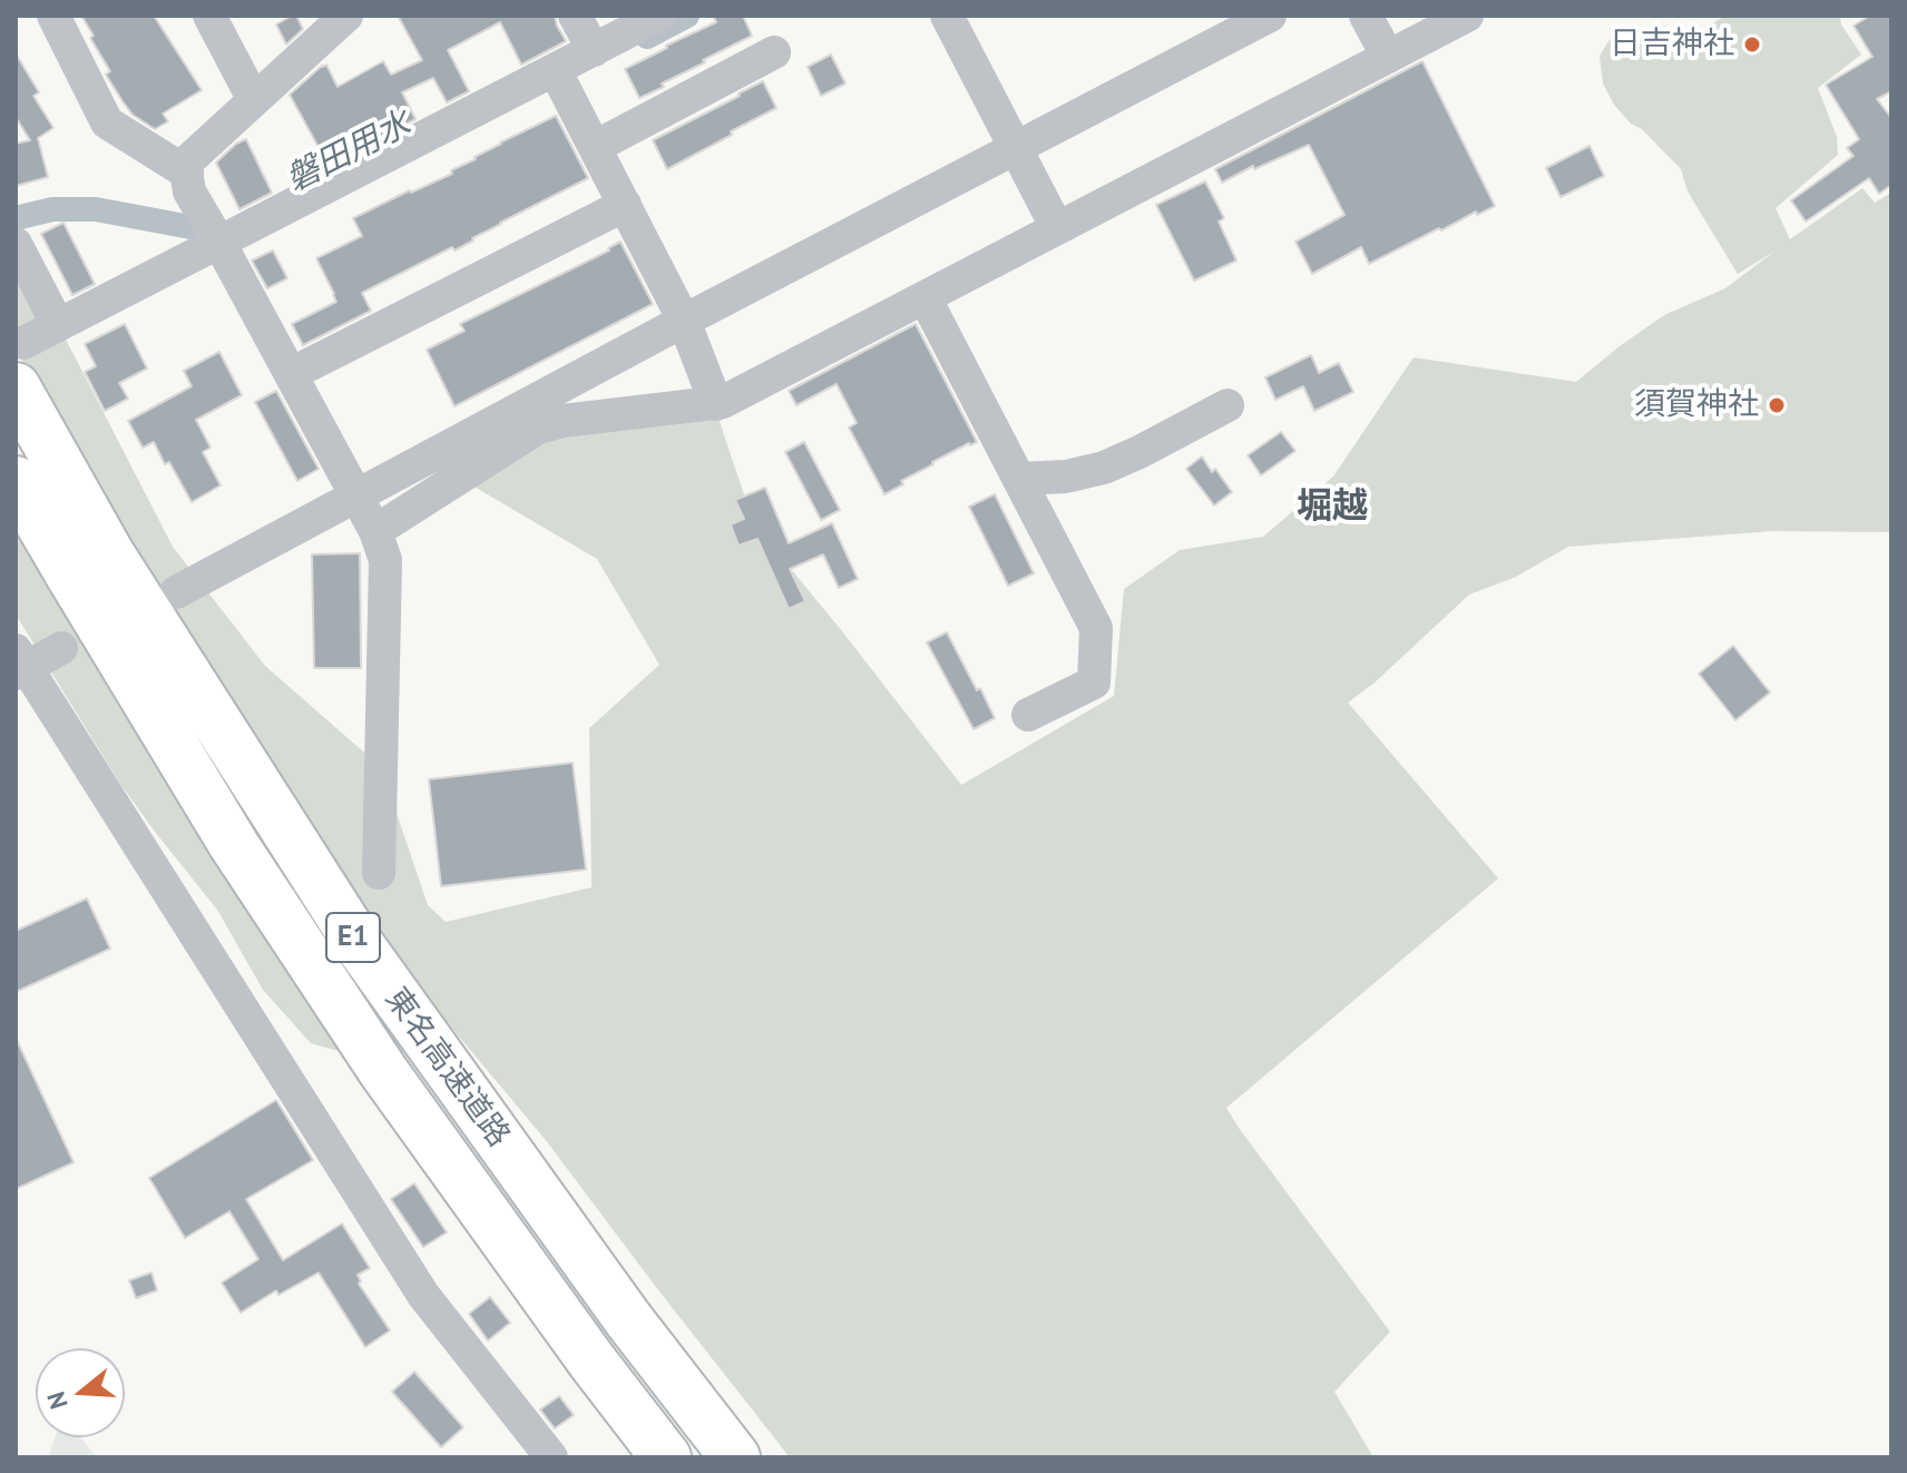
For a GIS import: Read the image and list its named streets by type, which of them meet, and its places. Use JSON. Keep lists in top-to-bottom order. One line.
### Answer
{"streets":{"highway":["E1","東名高速道路"]},"districts":["堀越"],"water":["磐田用水"],"places":["日吉神社","須賀神社"],"north":"left"}
